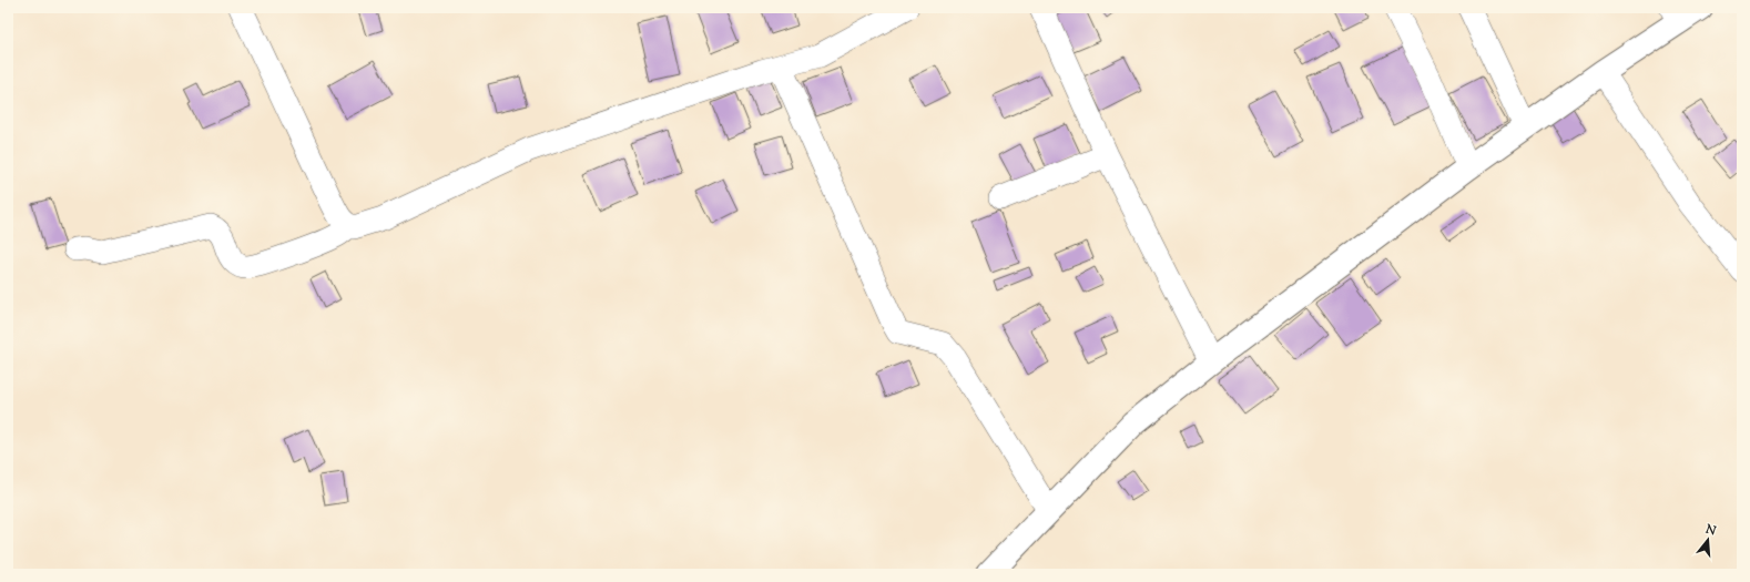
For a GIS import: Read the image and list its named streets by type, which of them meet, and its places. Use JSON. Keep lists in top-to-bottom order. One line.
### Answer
{"north":"top"}
